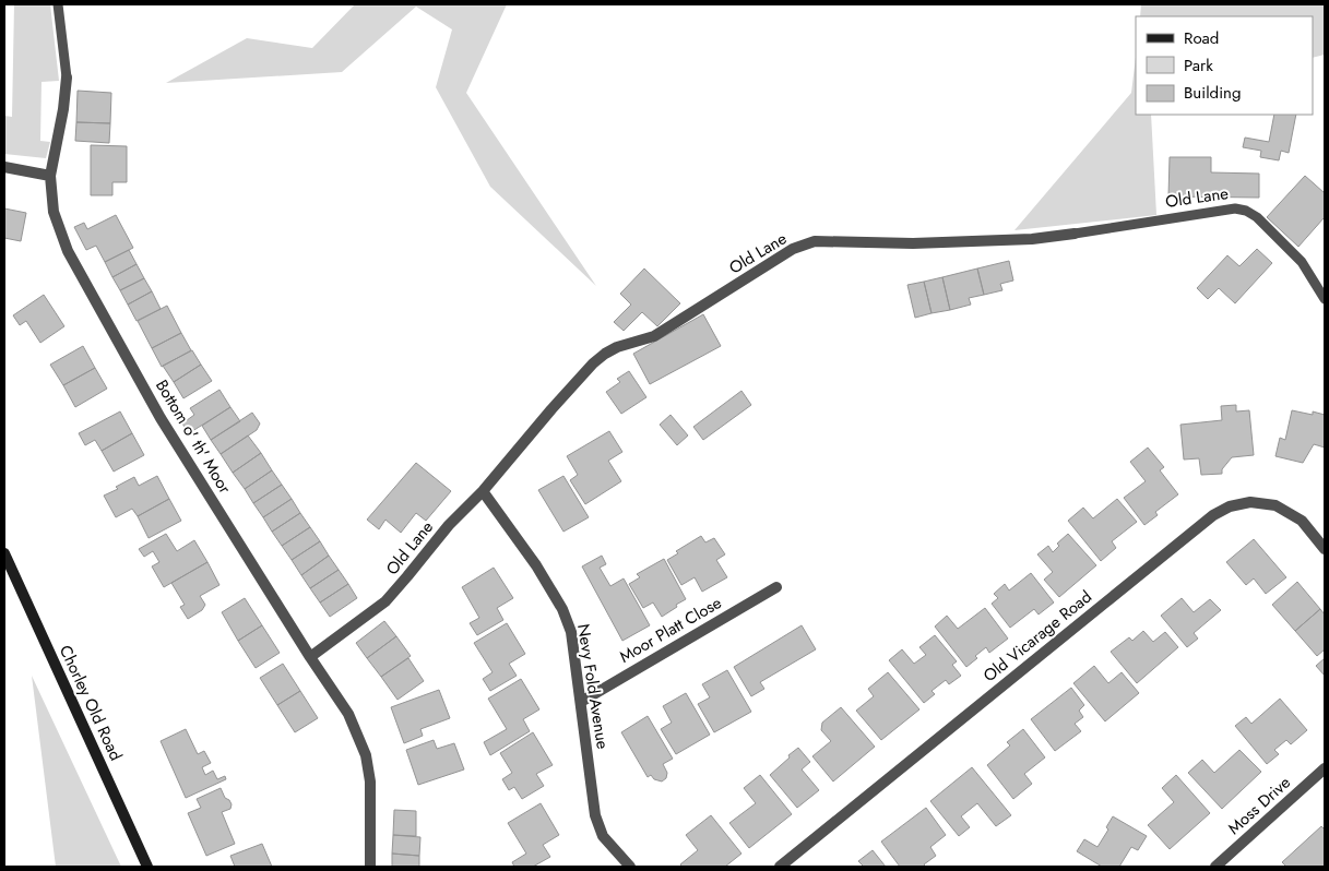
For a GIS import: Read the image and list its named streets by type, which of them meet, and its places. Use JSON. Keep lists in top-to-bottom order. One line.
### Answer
{"streets":{"main road":["Chorley Old Road"],"street":["Old Lane","Bottom o' th' Moor","Moor Platt Close","Old Vicarage Road","Nevy Fold Avenue","Moss Drive"]},"crossings":[["Old Lane","Bottom o' th' Moor"],["Old Lane","Nevy Fold Avenue"],["Moor Platt Close","Nevy Fold Avenue"]],"legend":["Road","Park","Building"]}
